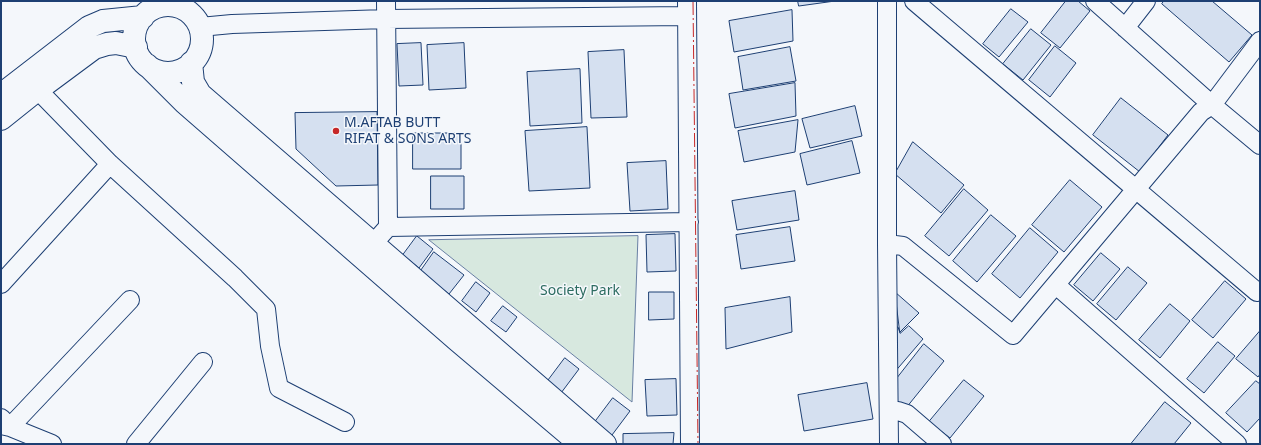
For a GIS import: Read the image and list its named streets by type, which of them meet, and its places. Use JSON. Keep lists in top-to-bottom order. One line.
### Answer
{"parks":["Society Park"],"places":["M.AFTAB BUTT RIFAT & SONS ARTS"]}
